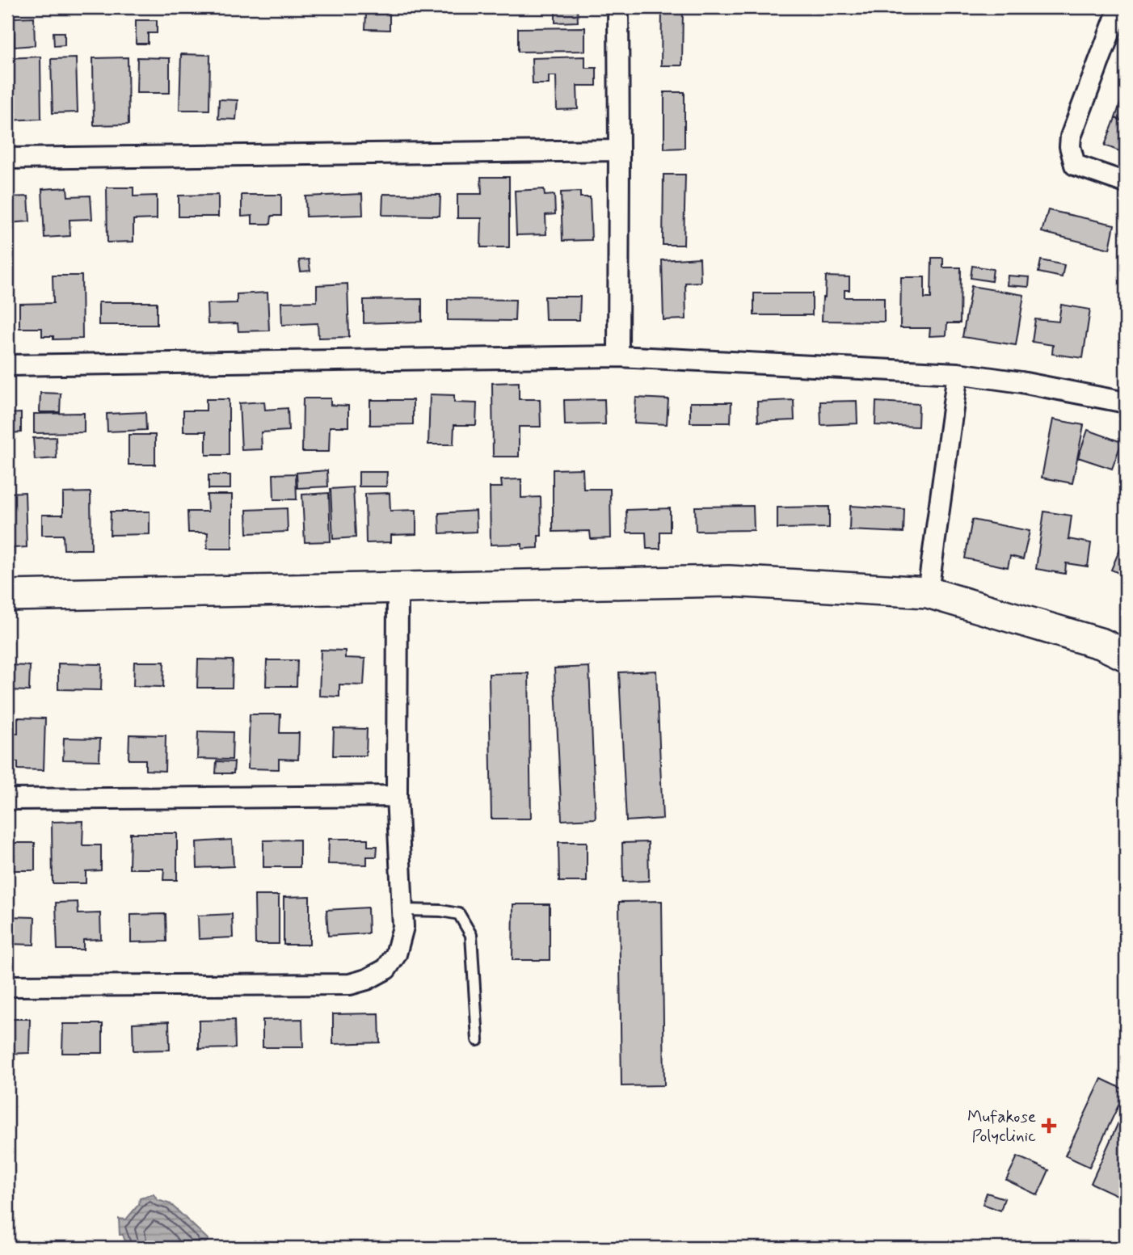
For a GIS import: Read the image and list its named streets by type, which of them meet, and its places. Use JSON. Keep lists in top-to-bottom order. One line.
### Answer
{"places":{"health":["Mufakose Polyclinic"]}}
